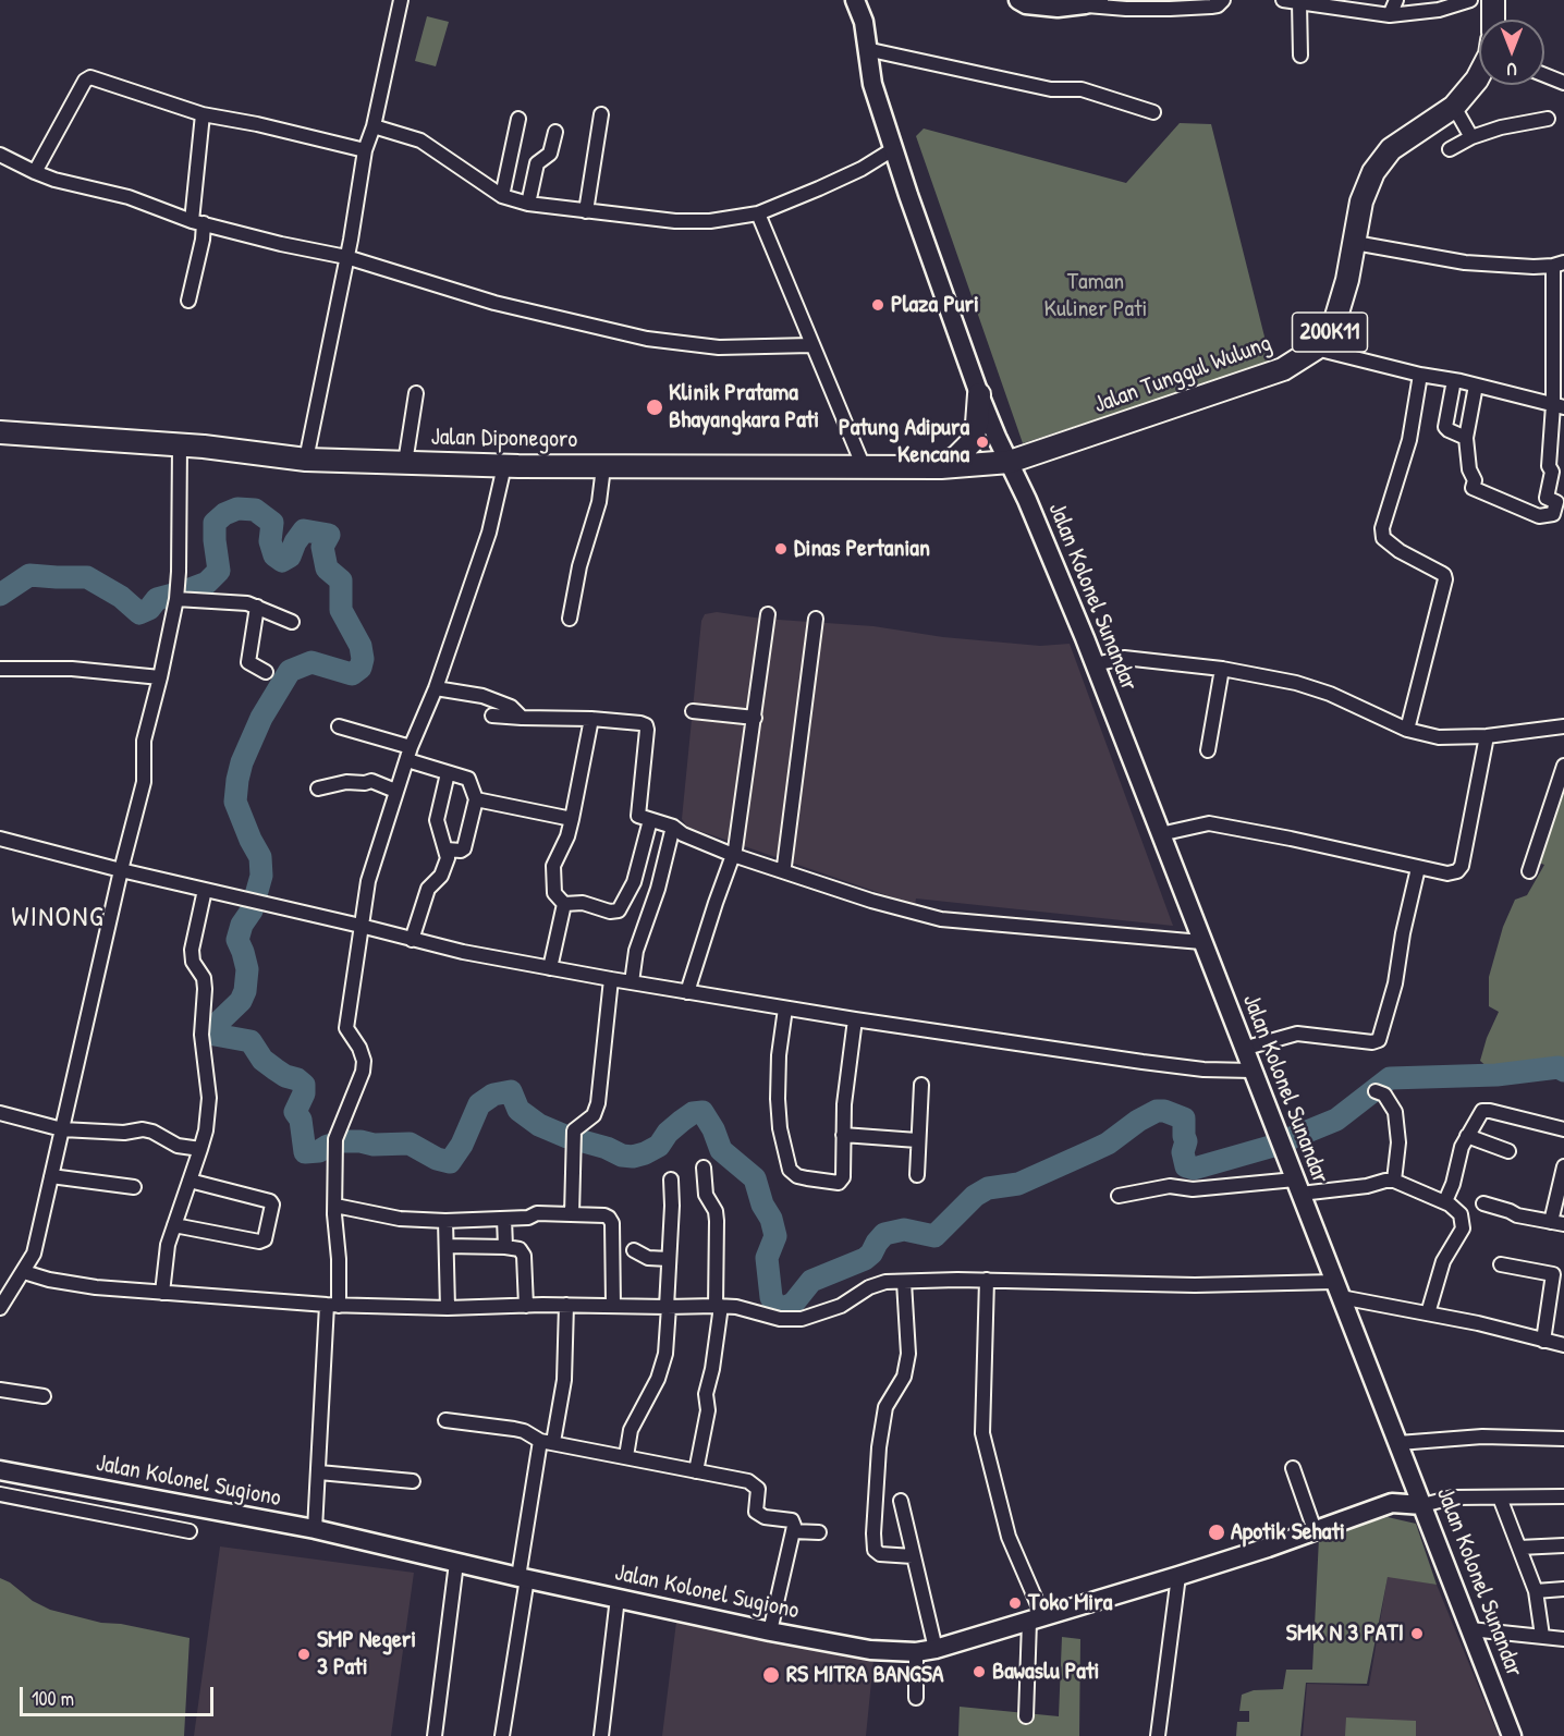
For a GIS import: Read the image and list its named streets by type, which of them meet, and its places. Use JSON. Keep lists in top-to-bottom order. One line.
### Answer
{"streets":{"main road":["200K11","Jalan Tunggul Wulung","Jalan Diponegoro","Jalan Kolonel Sunandar","Jalan Kolonel Sugiono"]},"crossings":[["Jalan Tunggul Wulung","Jalan Diponegoro"],["Jalan Tunggul Wulung","Jalan Kolonel Sunandar"],["Jalan Diponegoro","Jalan Kolonel Sunandar"],["Jalan Kolonel Sunandar","Jalan Kolonel Sugiono"]],"districts":["WINONG"],"parks":["Taman Kuliner Pati"],"places":["Plaza Puri","Klinik Pratama Bhayangkara Pati","Patung Adipura Kencana","Dinas Pertanian","Apotik Sehati","Toko Mira","SMK N 3 PATI","SMP Negeri 3 Pati","Bawaslu Pati","RS MITRA BANGSA"],"scale_bar":"100 m","north":"bottom"}
